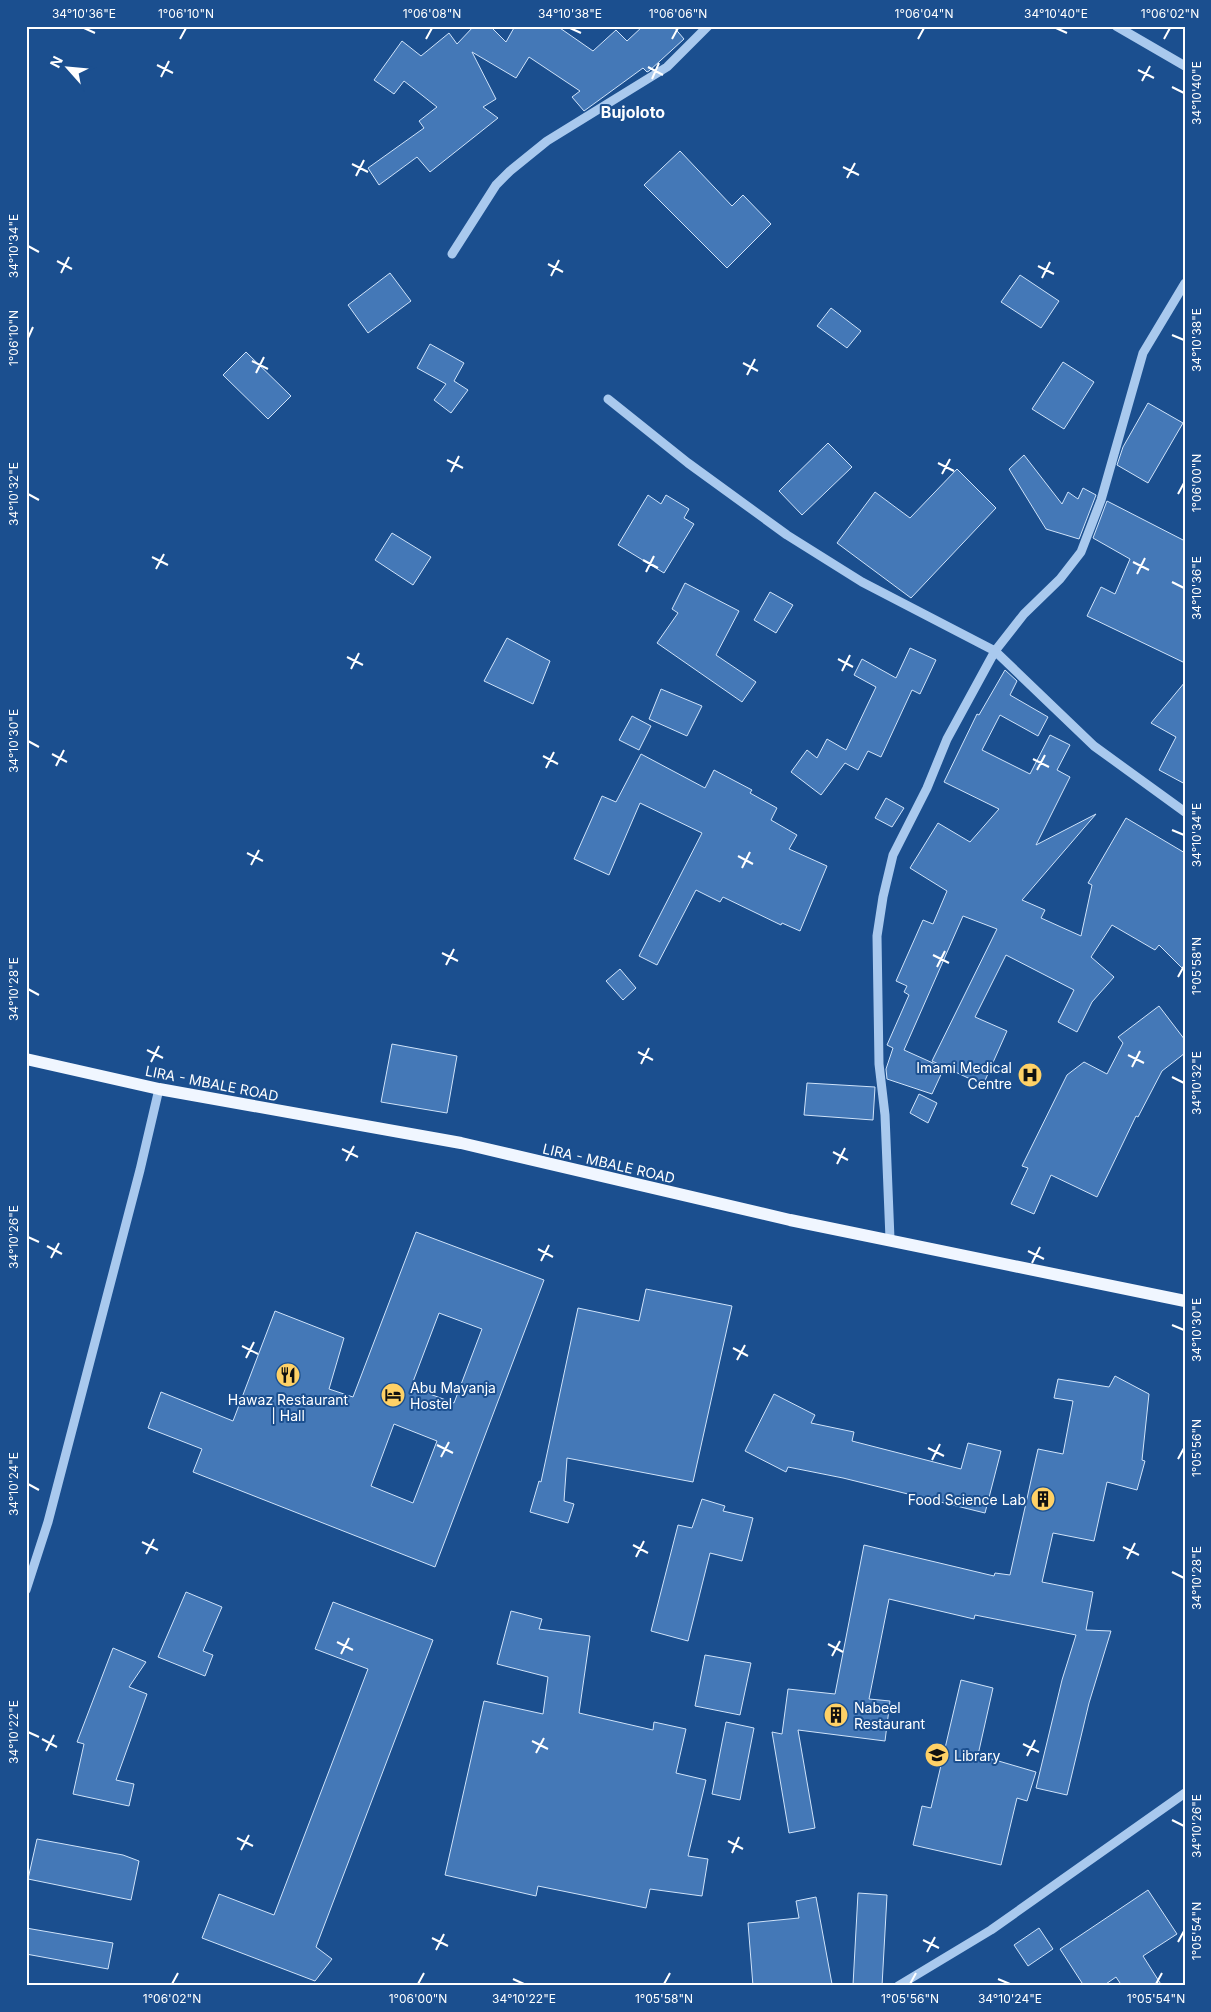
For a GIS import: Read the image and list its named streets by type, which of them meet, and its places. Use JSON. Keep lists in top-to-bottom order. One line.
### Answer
{"streets":{"main road":["LIRA - MBALE ROAD"]},"districts":["Bujoloto"],"places":{"hospital":["Imami Medical Centre"],"restaurant":["Hawaz Restaurant | Hall"],"hotel":["Abu Mayanja Hostel"],"building":["Food Science Lab","Nabeel Restaurant"],"school or university":["Library"]},"north":"top left","coordinates":["34°10'36\"E","1°06'10\"N","1°06'08\"N","34°10'38\"E","1°06'06\"N","1°06'04\"N","34°10'40\"E","1°06'02\"N","34°10'34\"E","1°06'00\"N","34°10'32\"E","34°10'30\"E","1°05'58\"N","34°10'28\"E","34°10'26\"E","1°05'56\"N","34°10'24\"E","34°10'22\"E","1°05'54\"N"]}
